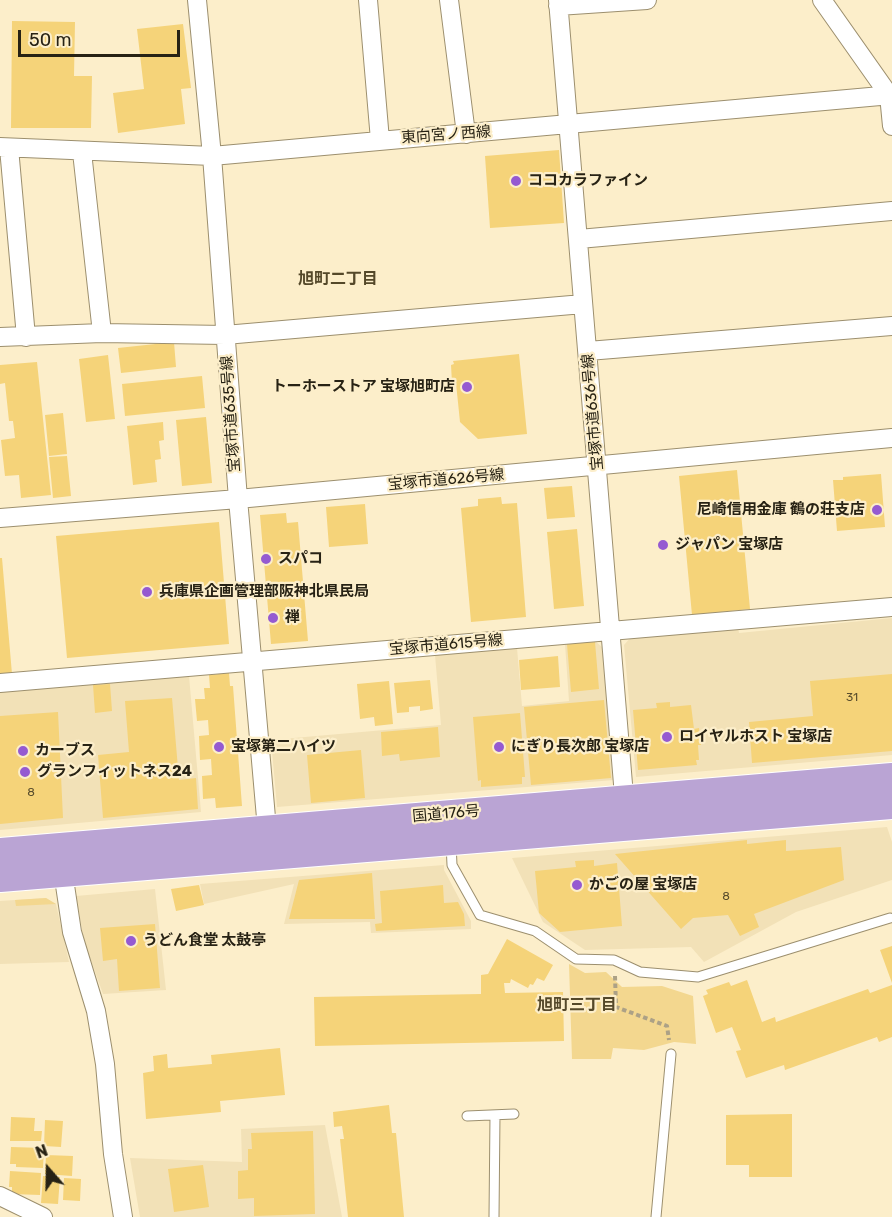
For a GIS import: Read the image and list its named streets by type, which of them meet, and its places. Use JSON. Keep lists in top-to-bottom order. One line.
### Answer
{"streets":{"highway":["国道176号"],"street":["東向宮ノ西線","宝塚市道636号線","宝塚市道635号線","宝塚市道626号線","宝塚市道615号線"]},"crossings":[["東向宮ノ西線","宝塚市道636号線"],["東向宮ノ西線","宝塚市道635号線"],["宝塚市道636号線","宝塚市道626号線"],["宝塚市道636号線","宝塚市道615号線"],["宝塚市道636号線","国道176号"],["宝塚市道635号線","宝塚市道626号線"],["宝塚市道635号線","宝塚市道615号線"],["宝塚市道635号線","国道176号"]],"districts":["旭町二丁目","旭町三丁目"],"places":["ココカラファイン","トーホーストア 宝塚旭町店","尼崎信用金庫 鶴の荘支店","ジャパン 宝塚店","スパコ","兵庫県企画管理部阪神北県民局","禅","ロイヤルホスト 宝塚店","宝塚第二ハイツ","にぎり長次郎 宝塚店","カーブス","グランフィットネス24","かごの屋 宝塚店","うどん食堂 太鼓亭"],"house_numbers":["31","8","8"],"scale_bar":"50 m","north":"top"}
